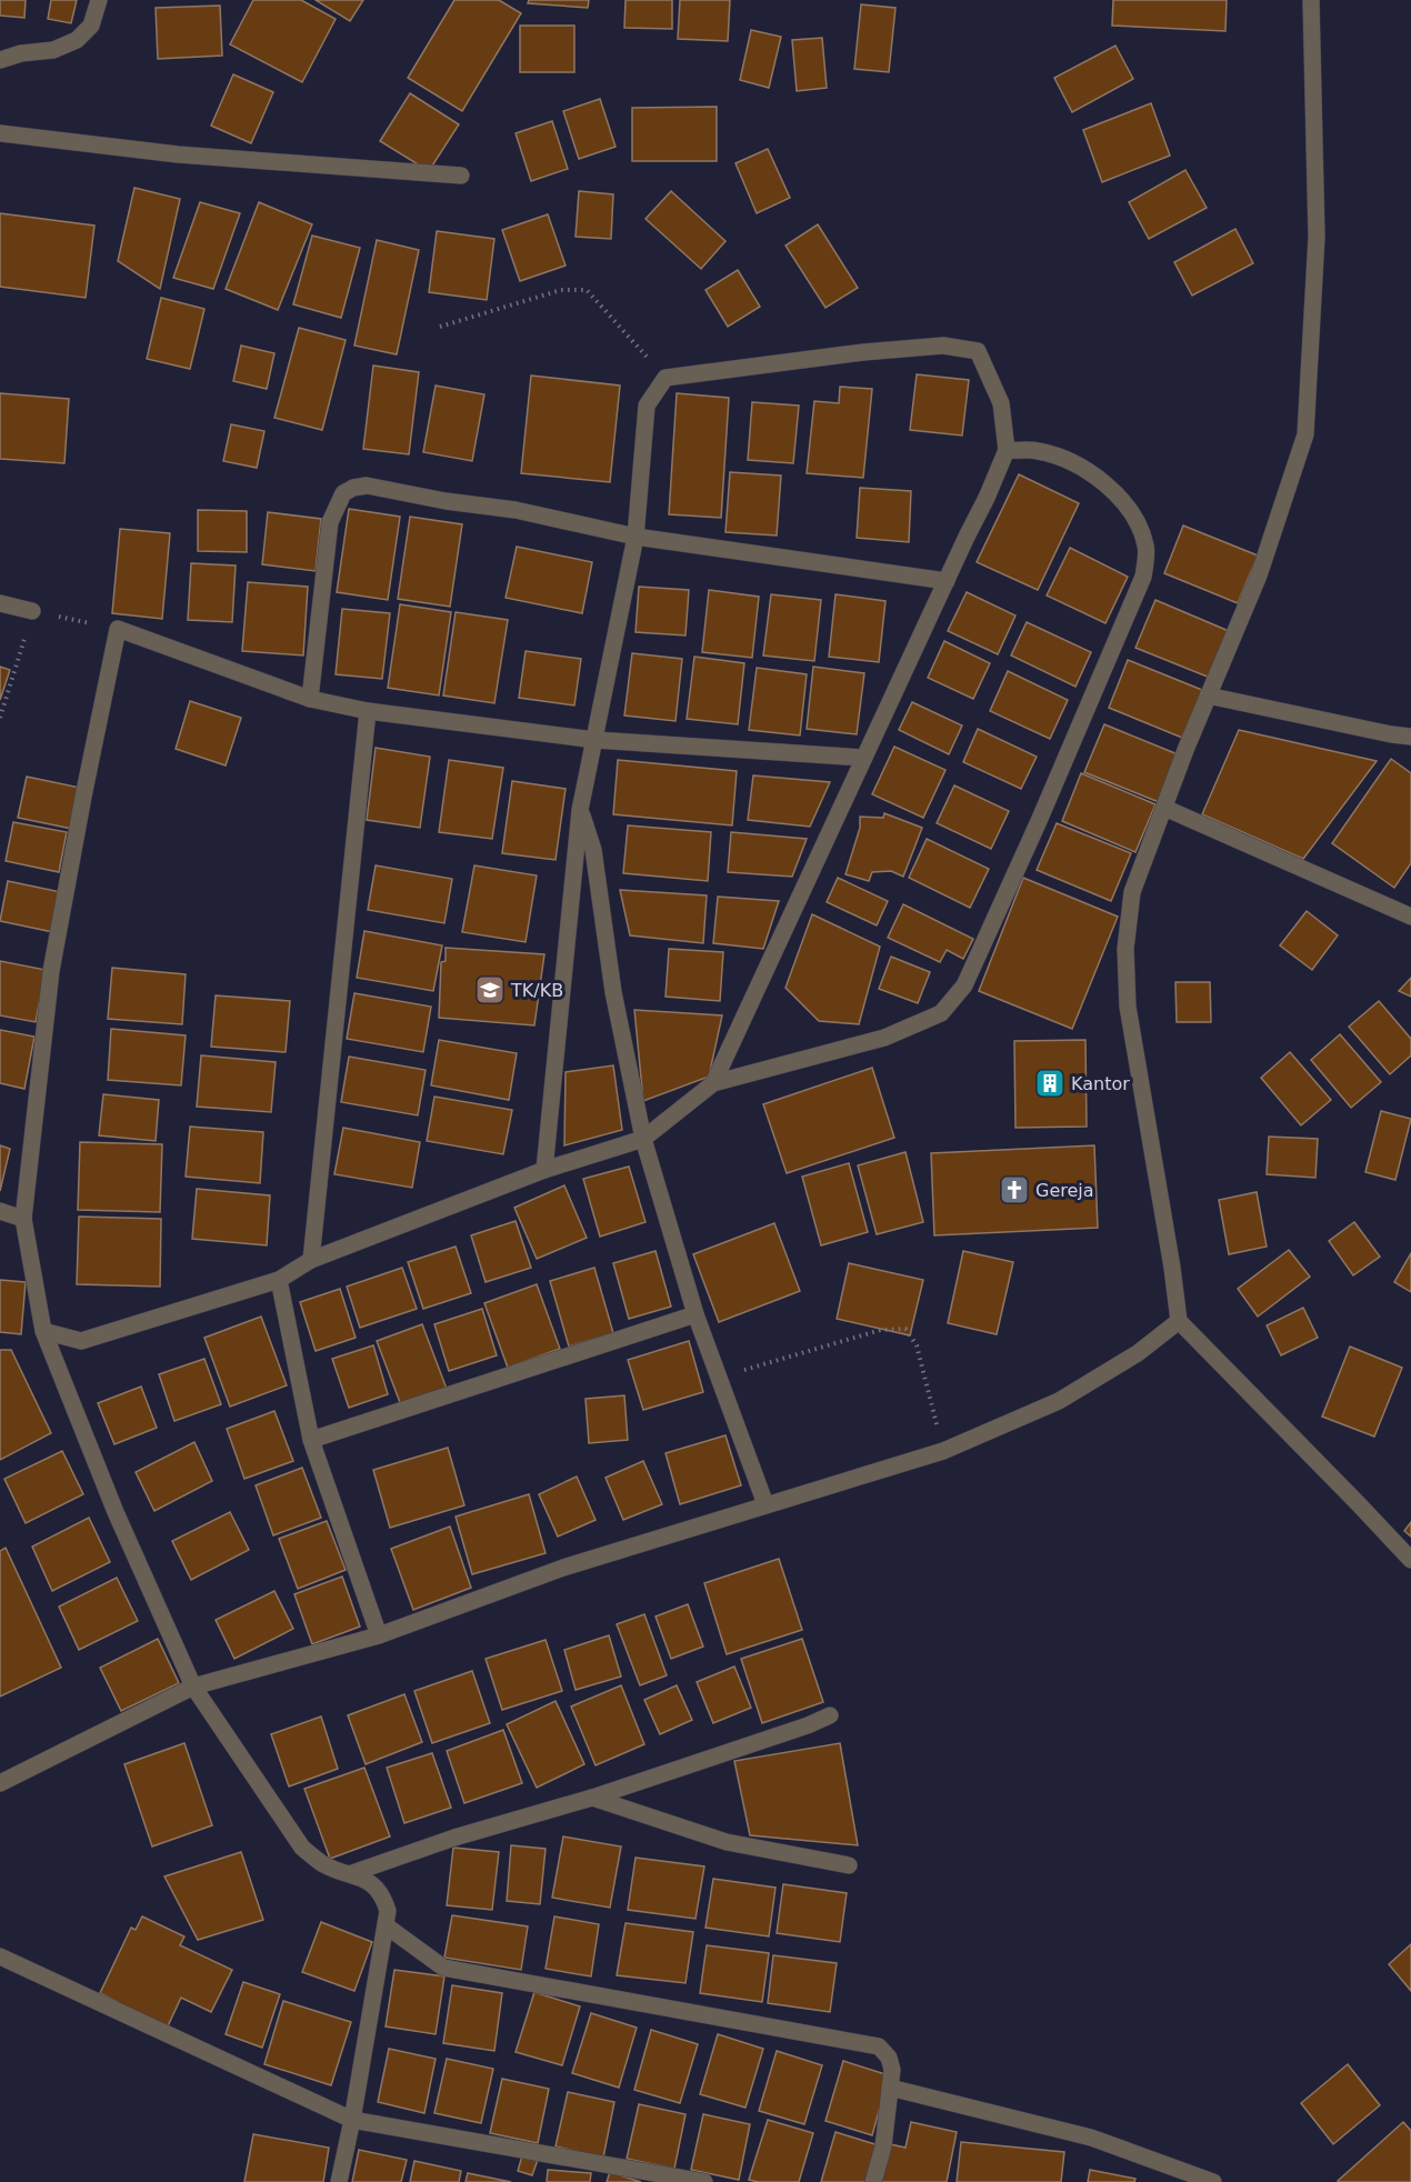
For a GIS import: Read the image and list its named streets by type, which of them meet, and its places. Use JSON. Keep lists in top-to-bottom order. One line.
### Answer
{"places":{"school or university":["TK/KB"],"building":["Kantor"],"church":["Gereja"]}}
